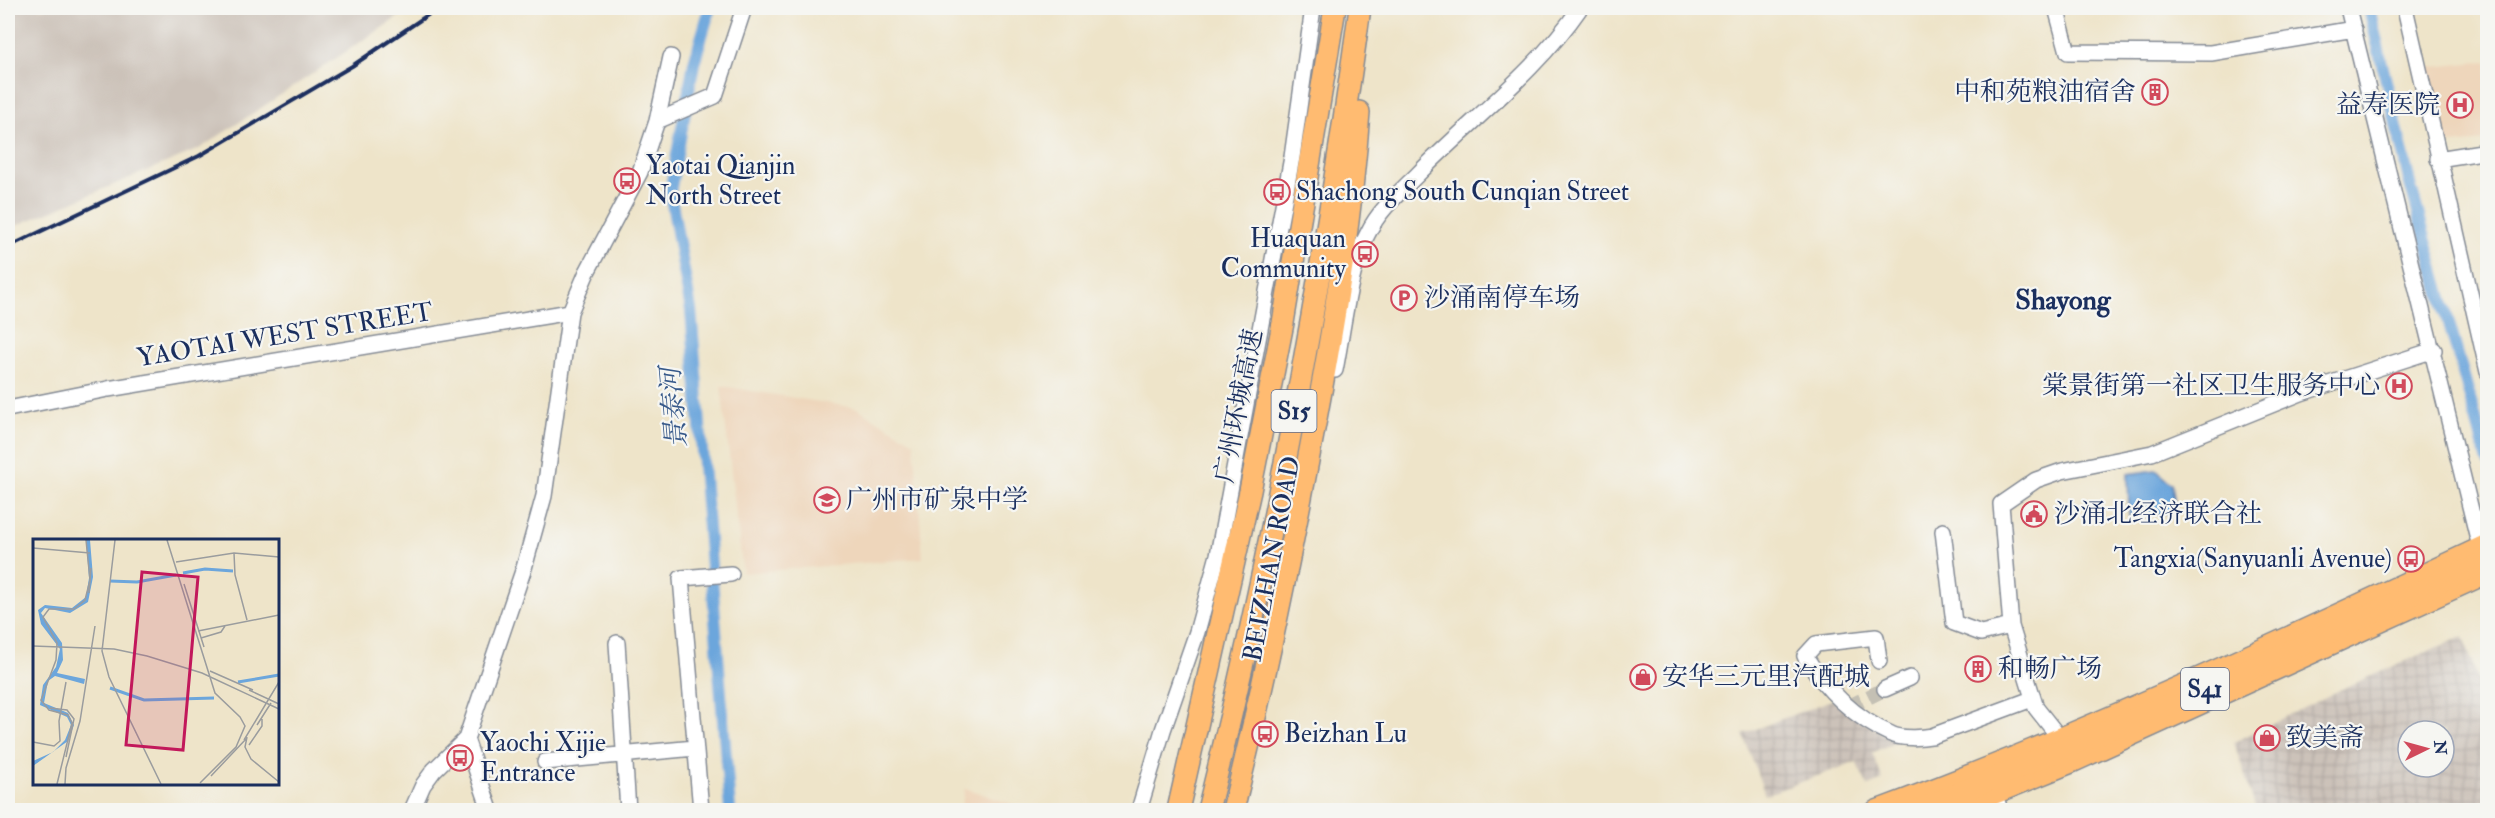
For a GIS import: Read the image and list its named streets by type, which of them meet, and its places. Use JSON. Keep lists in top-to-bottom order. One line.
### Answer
{"streets":{"highway":["广州环城高速","S15","S41"],"street":["YAOTAI WEST STREET","BEIZHAN ROAD"]},"districts":["Shayong"],"water":["景泰河"],"places":{"building":["中和苑粮油宿舍","和畅广场"],"hospital":["益寿医院","棠景街第一社区卫生服务中心"],"bus stop":["Yaotai Qianjin North Street","Shachong South Cunqian Street","Huaquan Community","Tangxia(Sanyuanli Avenue)","Beizhan Lu","Yaochi Xijie Entrance"],"parking":["沙涌南停车场"],"school or university":["广州市矿泉中学"],"public building":["沙涌北经济联合社"],"shop":["安华三元里汽配城","致美斋"]},"north":"right"}
